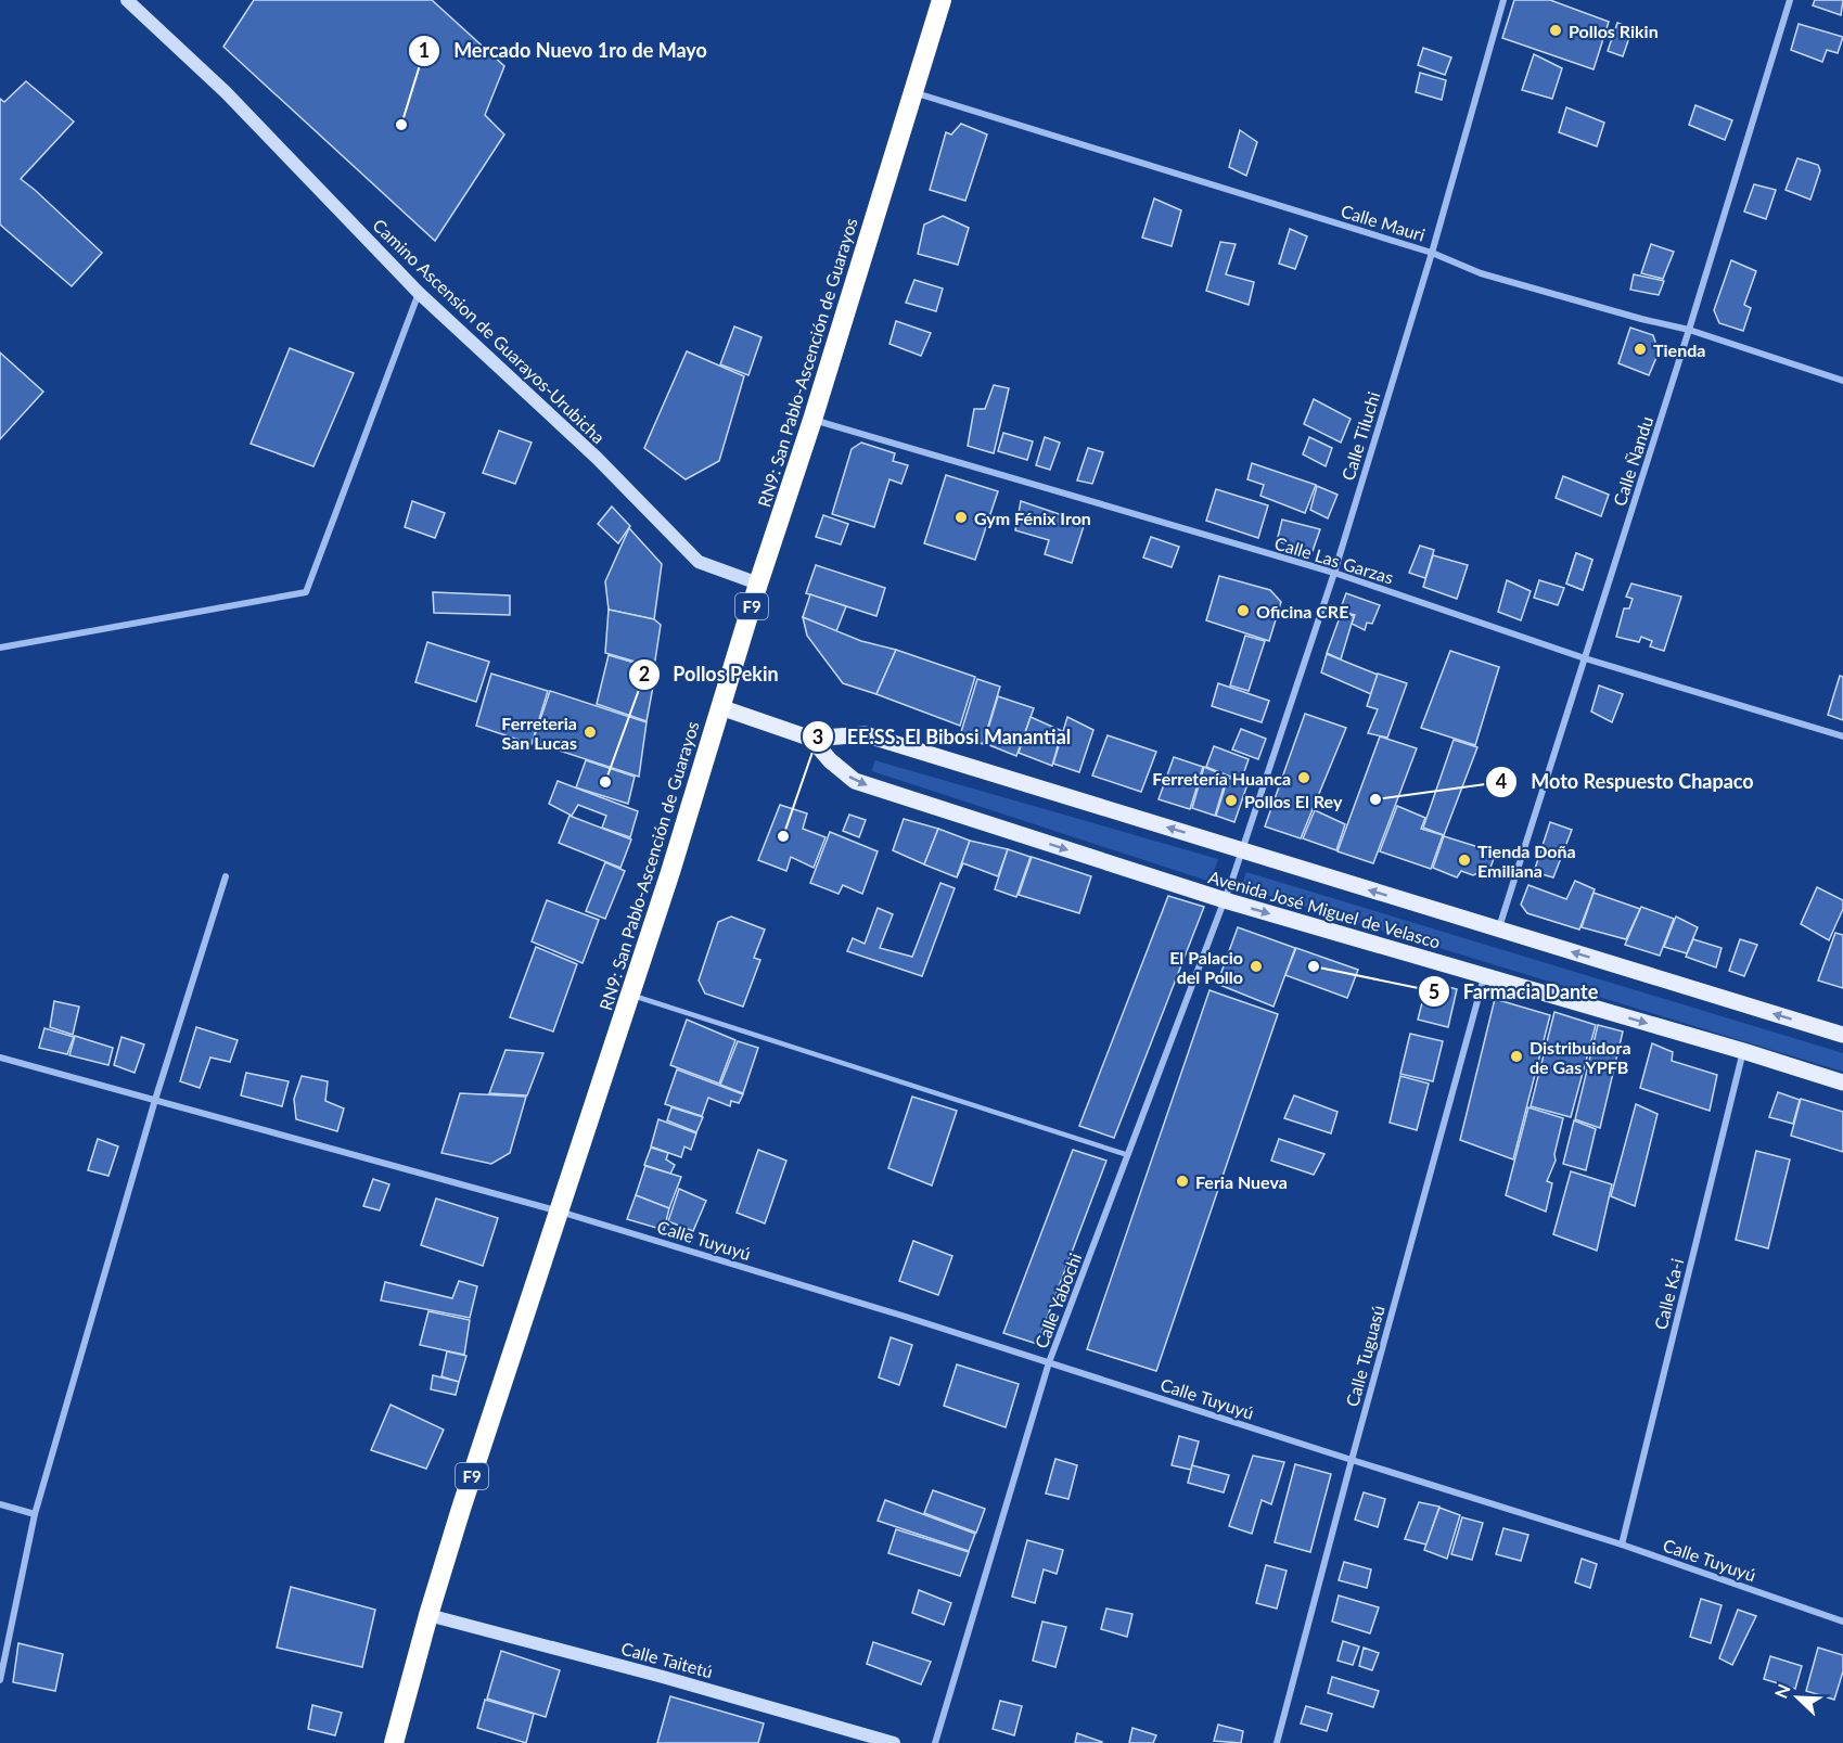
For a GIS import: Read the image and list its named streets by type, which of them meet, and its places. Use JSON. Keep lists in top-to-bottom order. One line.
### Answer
{"streets":{"highway":["RN9: San Pablo-Ascención de Guarayos","F9"],"main road":["Camino Ascension de Guarayos-Urubicha","Avenida José Miguel de Velasco","Calle Taitetú"],"street":["Calle Mauri","Calle Tiluchi","Calle Ñandu","Calle Las Garzas","Calle Tuyuyú","Calle Ka-i","Calle Yabochi","Calle Tuguasú"]},"crossings":[["Calle Mauri","RN9: San Pablo-Ascención de Guarayos"],["Calle Mauri","Calle Tiluchi"],["Calle Mauri","Calle Ñandu"],["Camino Ascension de Guarayos-Urubicha","RN9: San Pablo-Ascención de Guarayos"],["RN9: San Pablo-Ascención de Guarayos","Calle Las Garzas"],["RN9: San Pablo-Ascención de Guarayos","Avenida José Miguel de Velasco"],["RN9: San Pablo-Ascención de Guarayos","Calle Tuyuyú"],["RN9: San Pablo-Ascención de Guarayos","Calle Taitetú"],["Calle Tiluchi","Calle Las Garzas"],["Calle Tiluchi","Avenida José Miguel de Velasco"],["Calle Tiluchi","Calle Yabochi"],["Calle Ñandu","Calle Las Garzas"],["Calle Ñandu","Avenida José Miguel de Velasco"],["Avenida José Miguel de Velasco","Calle Ka-i"],["Avenida José Miguel de Velasco","Calle Yabochi"],["Avenida José Miguel de Velasco","Calle Tuguasú"],["Calle Tuyuyú","Calle Ka-i"],["Calle Tuyuyú","Calle Yabochi"],["Calle Tuyuyú","Calle Tuguasú"]],"places":["Pollos Rikin","Mercado Nuevo 1ro de Mayo","Tienda","Gym Fénix Iron","Oficina CRE","Ferreteria San Lucas","Ferretería Huanca","Pollos Pekin","Moto Respuesto Chapaco","Pollos El Rey","EE.SS. El Bibosi Manantial","Tienda Doña Emiliana","El Palacio del Pollo","Farmacia Dante","Distribuidora de Gas YPFB","Feria Nueva"],"north":"top left"}
